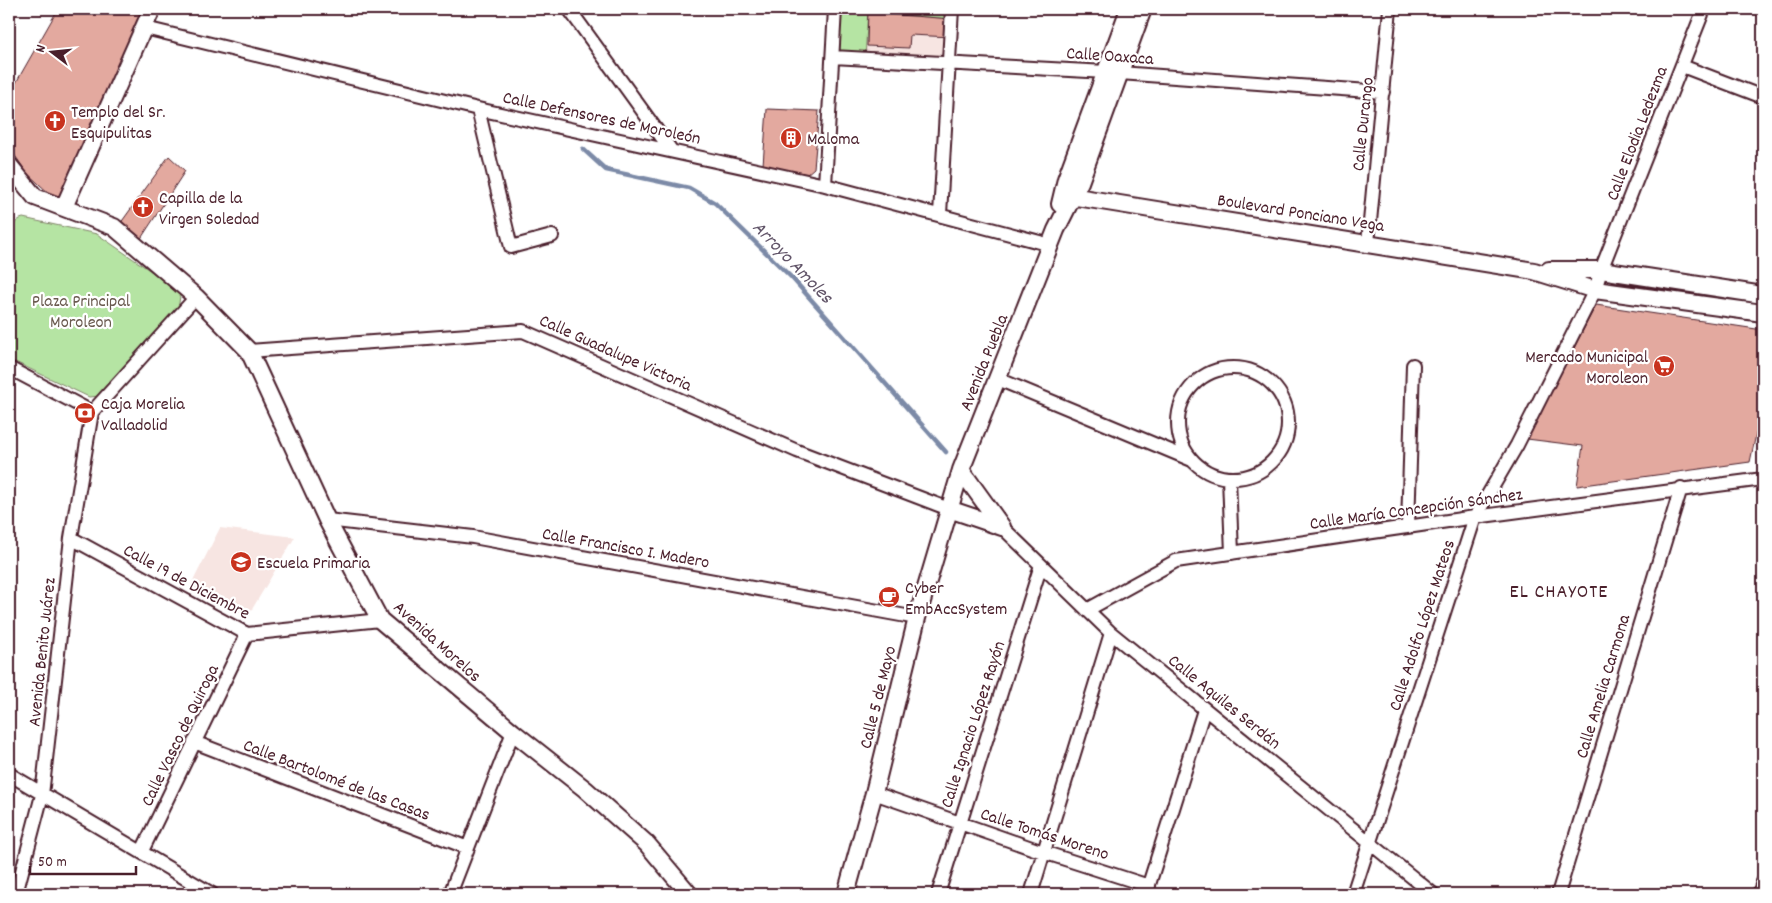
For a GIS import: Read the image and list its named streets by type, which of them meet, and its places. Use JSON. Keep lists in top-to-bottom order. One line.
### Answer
{"streets":{"street":["Calle Oaxaca","Calle Defensores de Moroleón","Calle Durango","Calle Elodia Ledezma","Boulevard Ponciano Vega","Calle Guadalupe Victoria","Avenida Puebla","Calle María Concepción Sánchez","Calle Francisco I. Madero","Calle 19 de Diciembre","Calle Adolfo López Mateos","Avenida Morelos","Avenida Benito Juárez","Calle Amelia Carmona","Calle 5 de Mayo","Calle Aquiles Serdán","Calle Ignacio López Rayón","Calle Vasco de Quiroga","Calle Bartolomé de las Casas","Calle Tomás Moreno"]},"crossings":[["Calle Oaxaca","Calle Durango"],["Calle Oaxaca","Avenida Puebla"],["Calle Defensores de Moroleón","Avenida Puebla"],["Calle Durango","Boulevard Ponciano Vega"],["Calle Elodia Ledezma","Boulevard Ponciano Vega"],["Calle Elodia Ledezma","Calle Adolfo López Mateos"],["Boulevard Ponciano Vega","Avenida Puebla"],["Boulevard Ponciano Vega","Calle Adolfo López Mateos"],["Calle Guadalupe Victoria","Avenida Puebla"],["Calle Guadalupe Victoria","Avenida Morelos"],["Calle Guadalupe Victoria","Calle 5 de Mayo"],["Calle Guadalupe Victoria","Calle Aquiles Serdán"],["Avenida Puebla","Calle 5 de Mayo"],["Avenida Puebla","Calle Aquiles Serdán"],["Calle María Concepción Sánchez","Calle Adolfo López Mateos"],["Calle María Concepción Sánchez","Calle Amelia Carmona"],["Calle María Concepción Sánchez","Calle Aquiles Serdán"],["Calle Francisco I. Madero","Avenida Morelos"],["Calle Francisco I. Madero","Calle 5 de Mayo"],["Calle 19 de Diciembre","Avenida Morelos"],["Calle 19 de Diciembre","Avenida Benito Juárez"],["Calle 19 de Diciembre","Calle Vasco de Quiroga"],["Calle Adolfo López Mateos","Calle Aquiles Serdán"],["Calle 5 de Mayo","Calle Aquiles Serdán"],["Calle 5 de Mayo","Calle Tomás Moreno"],["Calle Aquiles Serdán","Calle Ignacio López Rayón"],["Calle Ignacio López Rayón","Calle Tomás Moreno"],["Calle Vasco de Quiroga","Calle Bartolomé de las Casas"]],"districts":["EL CHAYOTE"],"water":["Arroyo Amoles"],"parks":["Plaza Principal Moroleon"],"places":{"church":["Templo del Sr. Esquipulitas","Capilla de la Virgen Soledad"],"building":["Maloma"],"supermarket":["Mercado Municipal Moroleon"],"bank":["Caja Morelia Valladolid"],"school or university":["Escuela Primaria"],"cafe":["Cyber EmbAccSystem"]},"scale_bar":"50 m","north":"left"}
